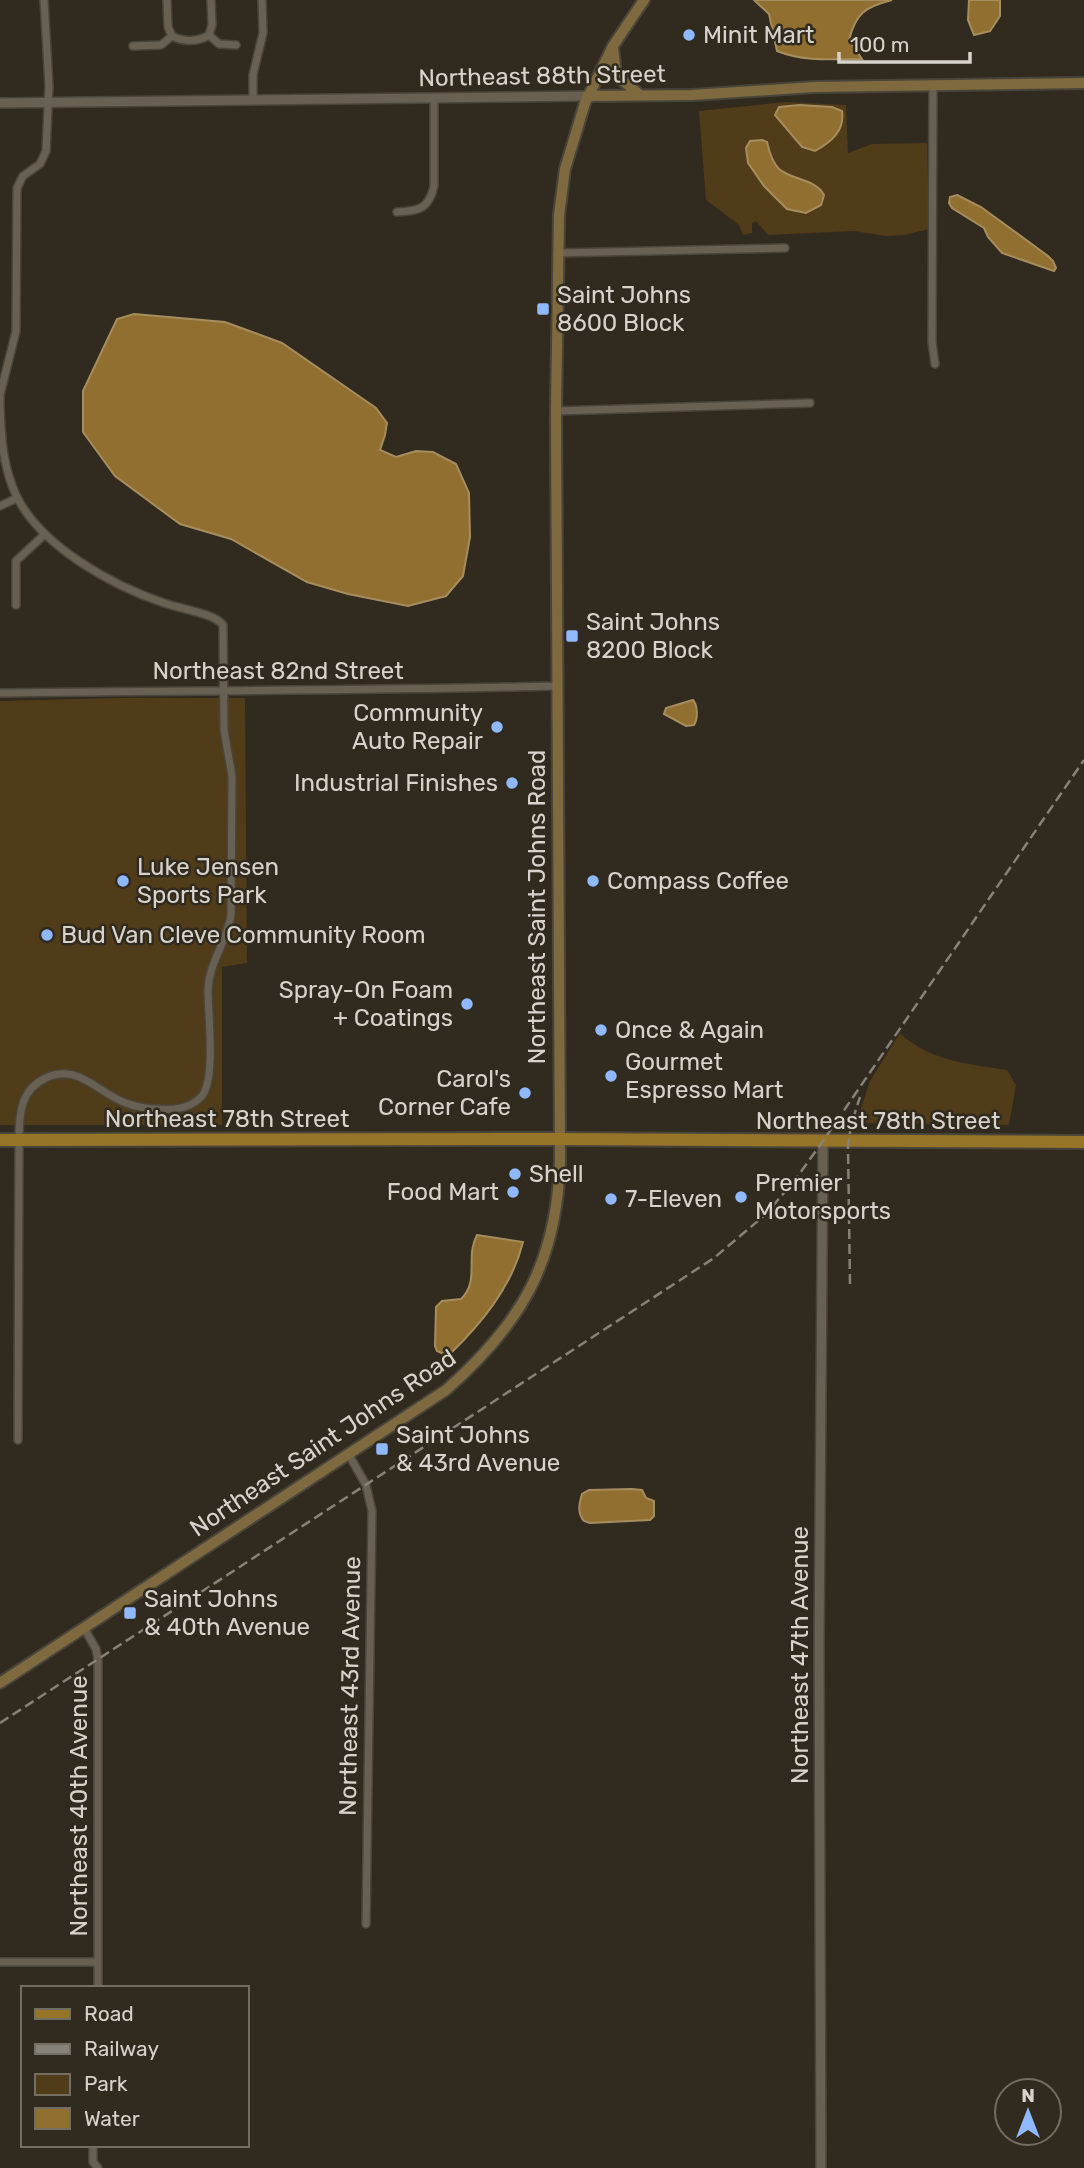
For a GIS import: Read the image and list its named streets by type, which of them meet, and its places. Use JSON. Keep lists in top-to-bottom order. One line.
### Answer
{"streets":{"main road":["Northeast 88th Street","Northeast Saint Johns Road","Northeast 78th Street"],"street":["Northeast 82nd Street","Northeast 47th Avenue","Northeast 43rd Avenue","Northeast 40th Avenue"]},"crossings":[["Northeast 88th Street","Northeast Saint Johns Road"],["Northeast 82nd Street","Northeast Saint Johns Road"],["Northeast Saint Johns Road","Northeast 78th Street"],["Northeast Saint Johns Road","Northeast 43rd Avenue"],["Northeast Saint Johns Road","Northeast 40th Avenue"],["Northeast 78th Street","Northeast 47th Avenue"]],"places":{"other":["Minit Mart","Community Auto Repair","Industrial Finishes","Luke Jensen Sports Park","Compass Coffee","Bud Van Cleve Community Room","Spray-On Foam + Coatings","Once & Again","Gourmet Espresso Mart","Carol's Corner Cafe","Shell","Food Mart","Premier Motorsports","7-Eleven"],"transit":["Saint Johns 8600 Block","Saint Johns 8200 Block","Saint Johns & 43rd Avenue","Saint Johns & 40th Avenue"]},"legend":["Road","Railway","Park","Water"],"scale_bar":"100 m","north":"top"}
